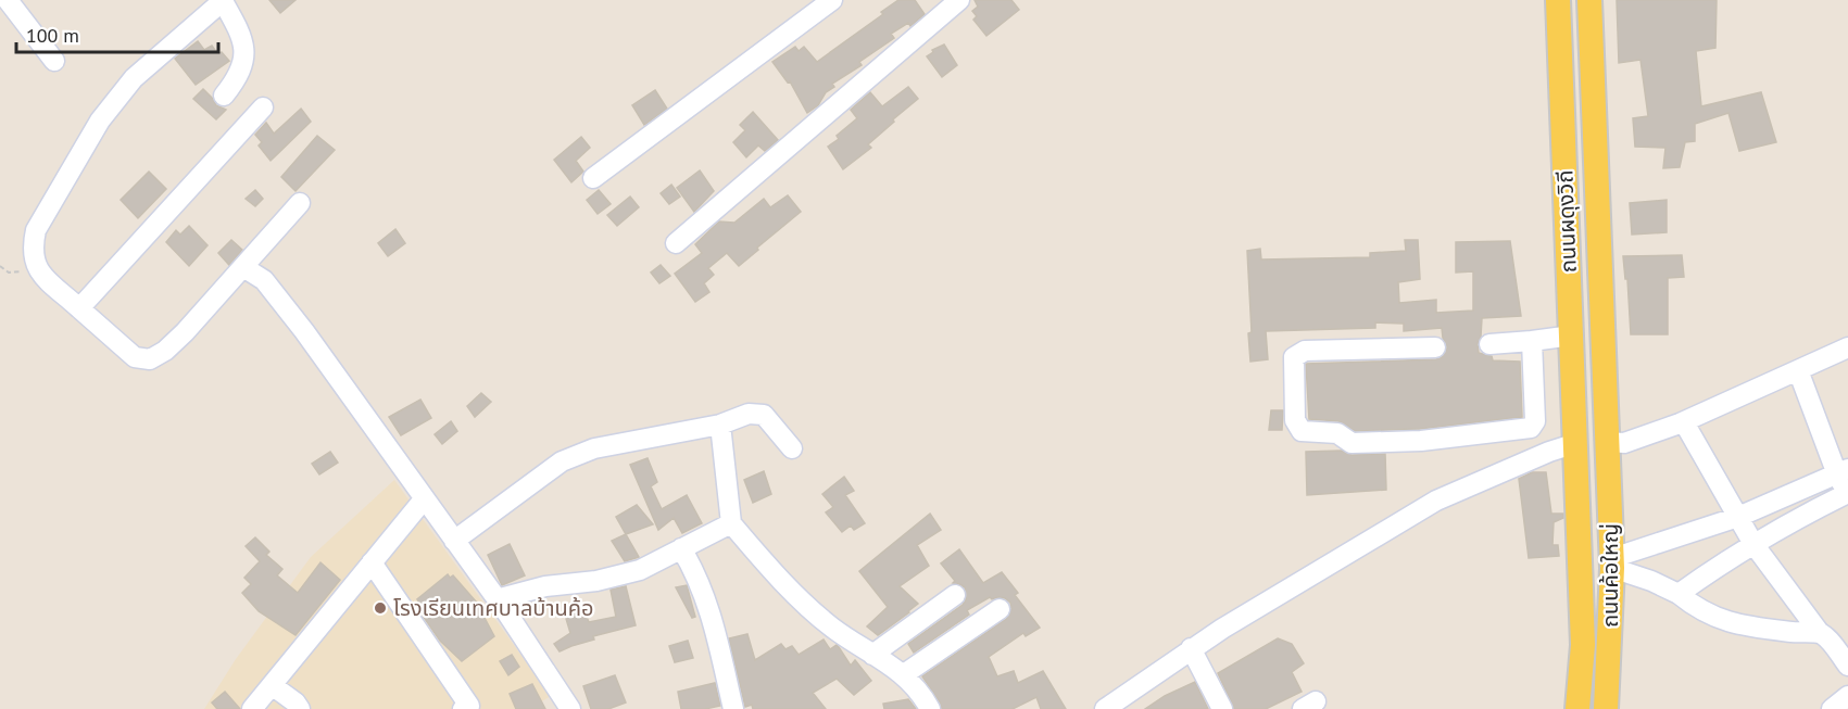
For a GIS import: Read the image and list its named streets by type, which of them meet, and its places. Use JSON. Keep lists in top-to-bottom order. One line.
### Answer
{"streets":{"main road":["ถนนผดุงวิถี","ถนนค้อใหญ่"]},"crossings":[["ถนนผดุงวิถี","ถนนค้อใหญ่"]],"places":["โรงเรียนเทศบาลบ้านค้อ"],"scale_bar":"100 m"}
